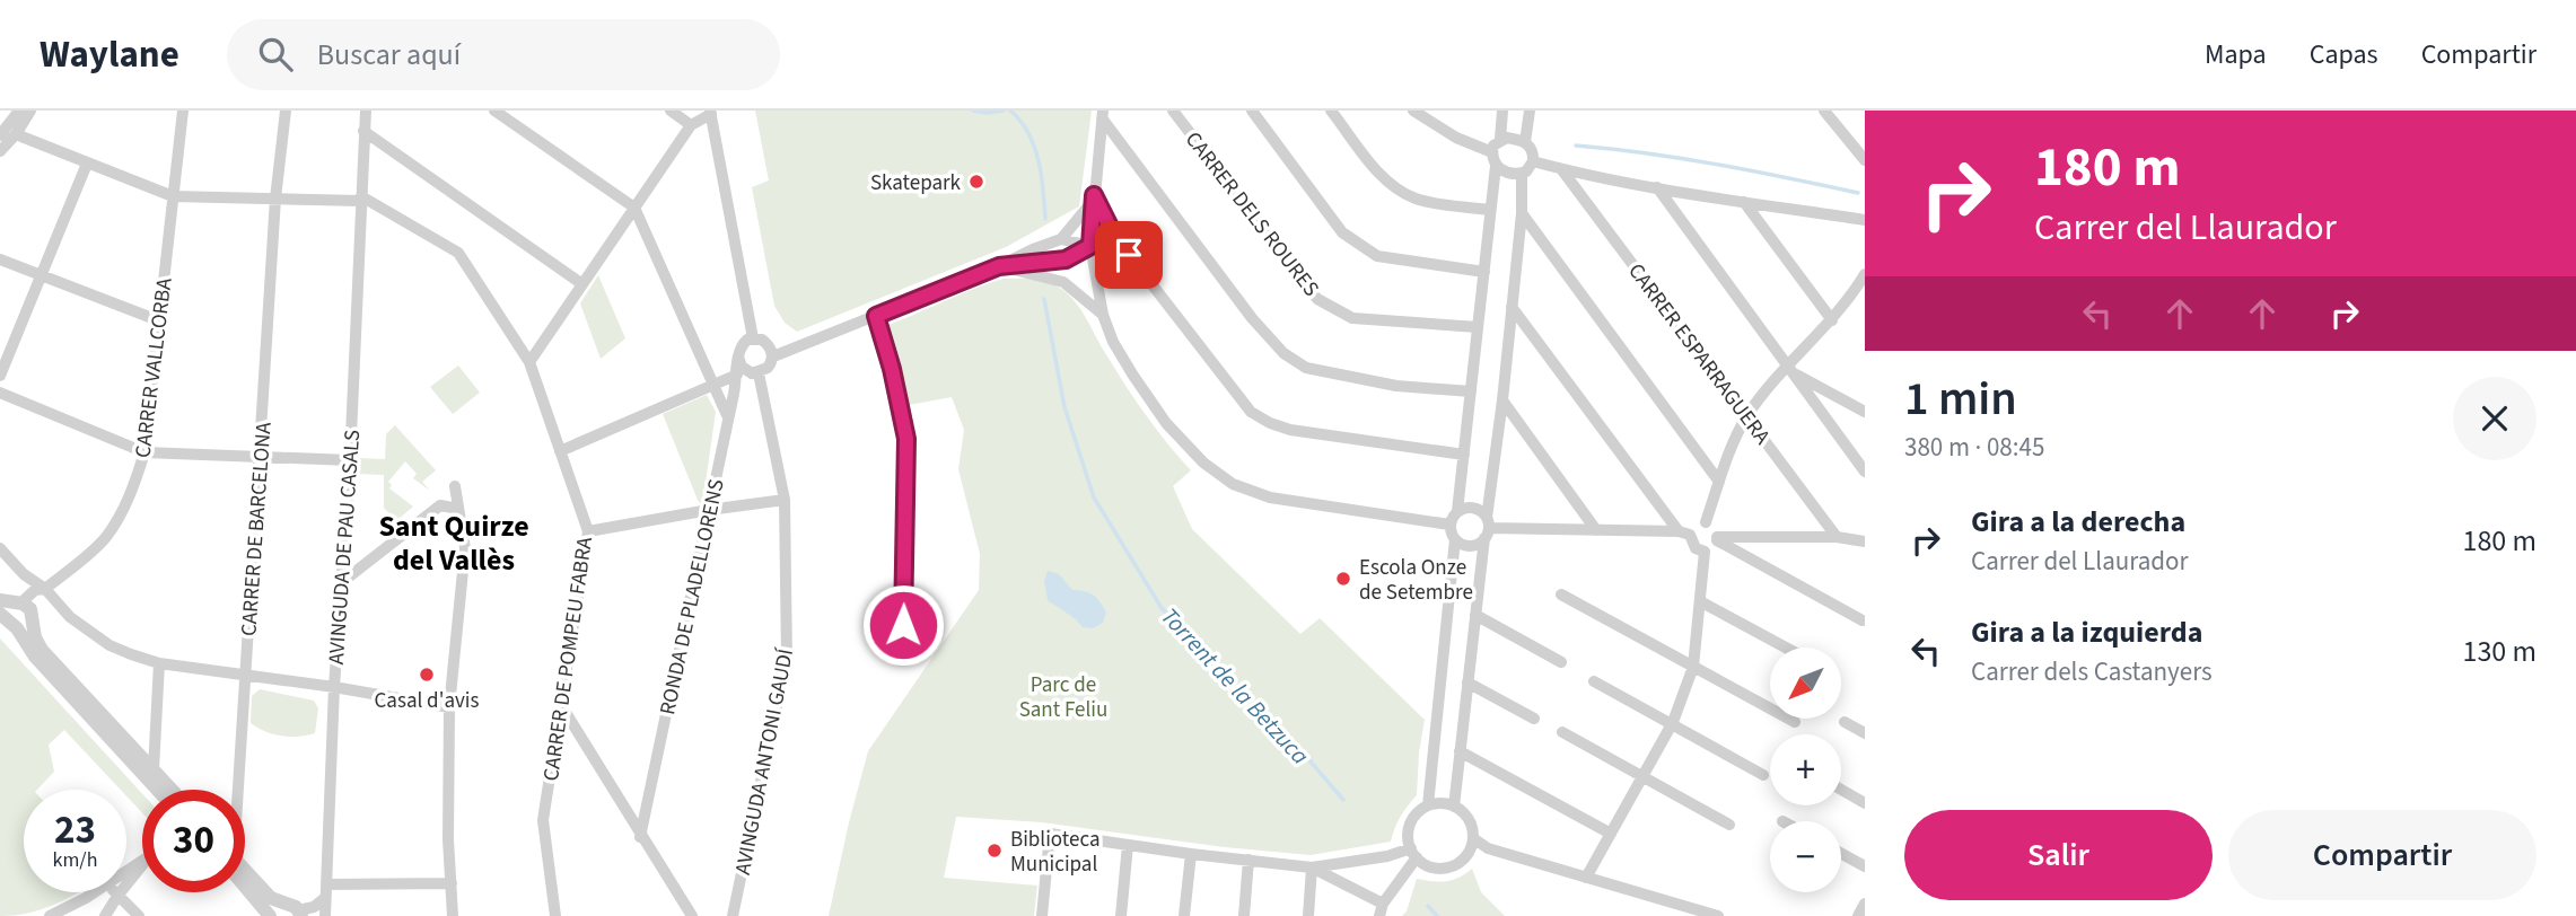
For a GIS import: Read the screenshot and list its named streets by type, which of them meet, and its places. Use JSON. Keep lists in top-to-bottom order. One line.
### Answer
{"streets":{"street":["CARRER DELS ROURES","CARRER ESPARRAGUERA","CARRER VALLCORBA","CARRER DE BARCELONA","AVINGUDA DE PAU CASALS","RONDA DE PLADELLORENS","CARRER DE POMPEU FABRA","AVINGUDA ANTONI GAUDÍ"]},"crossings":[["AVINGUDA DE PAU CASALS","CARRER DE POMPEU FABRA"],["RONDA DE PLADELLORENS","AVINGUDA ANTONI GAUDÍ"]],"districts":["Sant Quirze del Vallès"],"water":["Torrent de la Betzuca"],"parks":["Parc de Sant Feliu"],"places":["Skatepark","Escola Onze de Setembre","Casal d'avis","Biblioteca Municipal"],"north":"bottom left","page":{"header":"Waylane","search":"Buscar aquí","nav":["Mapa","Capas","Compartir"],"turn":["180 m","Carrer del Llaurador"],"heading":["1 min","380 m · 08:45"],"list":[{"name":"Gira a la derecha","note":"Carrer del Llaurador","value":"180 m"},{"name":"Gira a la izquierda","note":"Carrer dels Castanyers","value":"130 m"}],"map_buttons":["+","−"],"speed":"23 km/h","limit":"30","buttons":["Salir","Compartir"]}}
